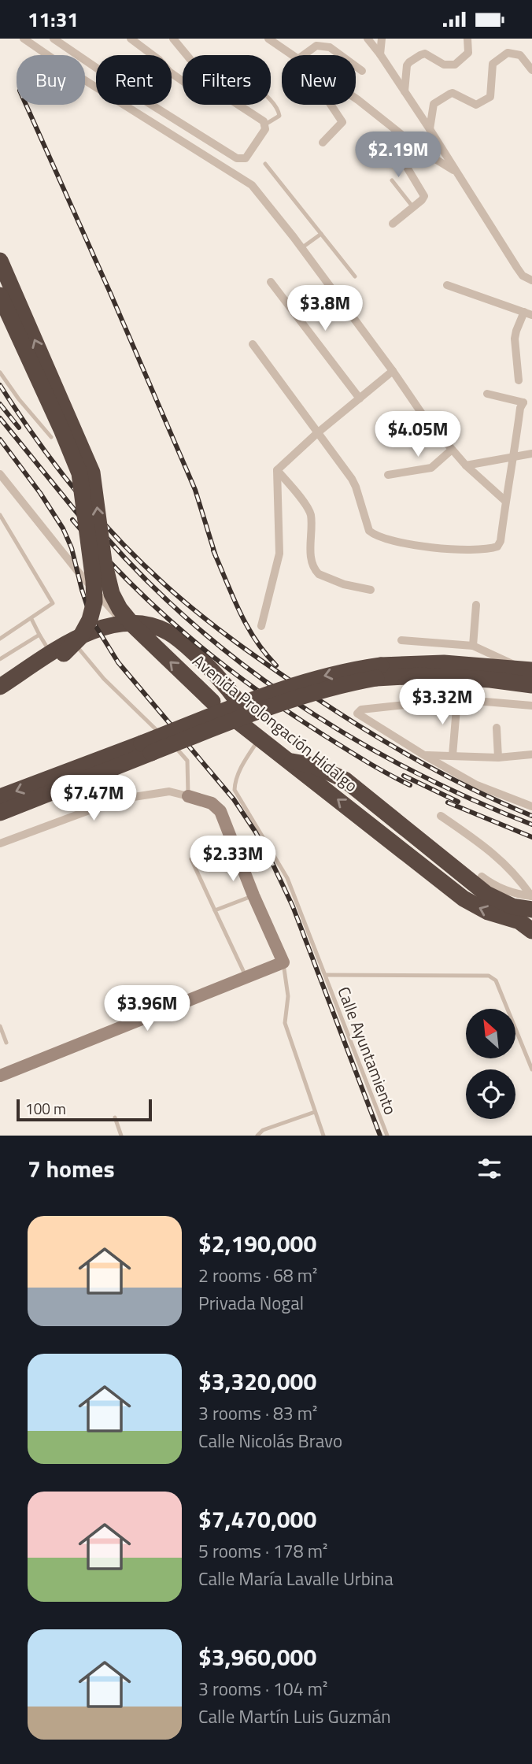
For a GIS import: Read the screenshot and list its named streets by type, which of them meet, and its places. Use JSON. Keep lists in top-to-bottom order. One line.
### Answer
{"streets":{"highway":["Avenida Prolongación Hidalgo"],"lane":["Calle Ayuntamiento"]},"crossings":[["Avenida Prolongación Hidalgo","Calle Ayuntamiento"]],"one_way":["Avenida Prolongación Hidalgo"],"scale_bar":"100 m","north":"top left","page":{"status":"11:31","chip":["Buy","Rent","Filters","New"],"price":["$2.19M","$3.8M","$4.05M","$3.32M","$7.47M","$2.33M","$3.96M"],"scale":"100 m","heading":"7 homes","list":[{"name":"$2,190,000","note":"2 rooms · 68 m² · Privada Nogal"},{"name":"$3,320,000","note":"3 rooms · 83 m² · Calle Nicolás Bravo"},{"name":"$7,470,000","note":"5 rooms · 178 m² · Calle María Lavalle Urbina"},{"name":"$3,960,000","note":"3 rooms · 104 m² · Calle Martín Luis Guzmán"}]}}
